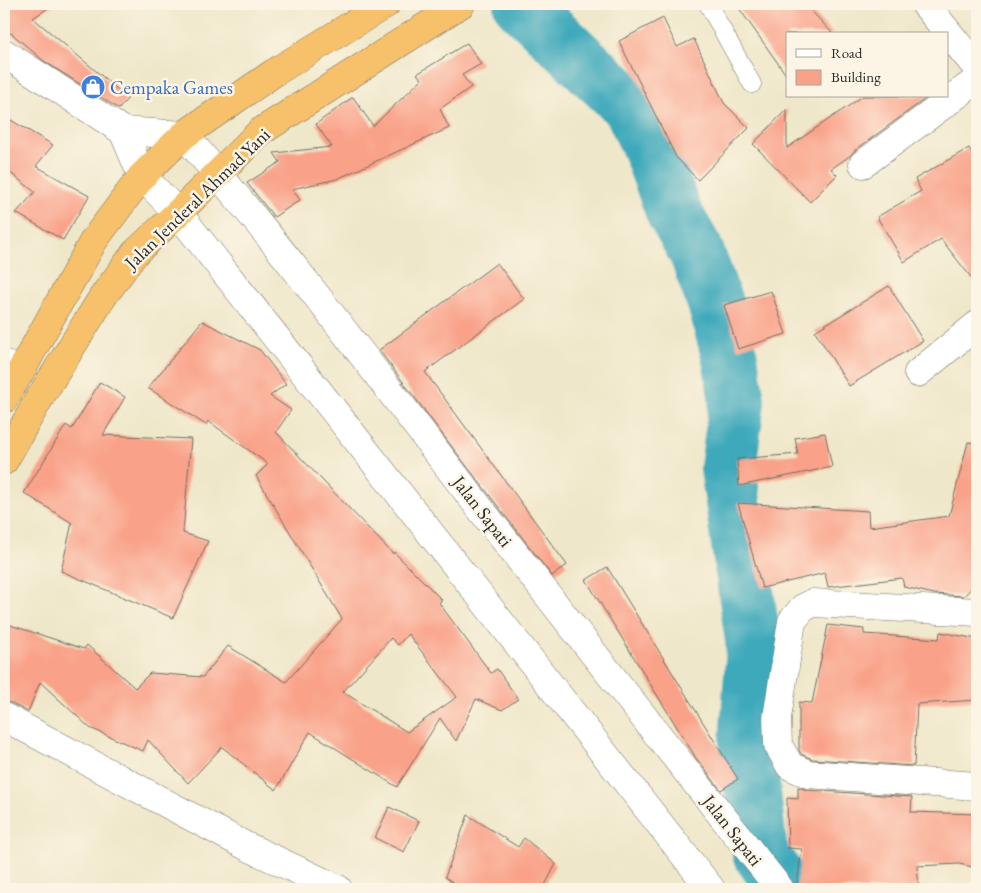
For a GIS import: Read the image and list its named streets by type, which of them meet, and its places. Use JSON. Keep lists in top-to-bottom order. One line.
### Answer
{"streets":{"highway":["Jalan Jenderal Ahmad Yani"],"street":["Jalan Sapati"]},"crossings":[["Jalan Jenderal Ahmad Yani","Jalan Sapati"]],"places":{"shop":["Cempaka Games"]},"legend":["Road","Building"]}
